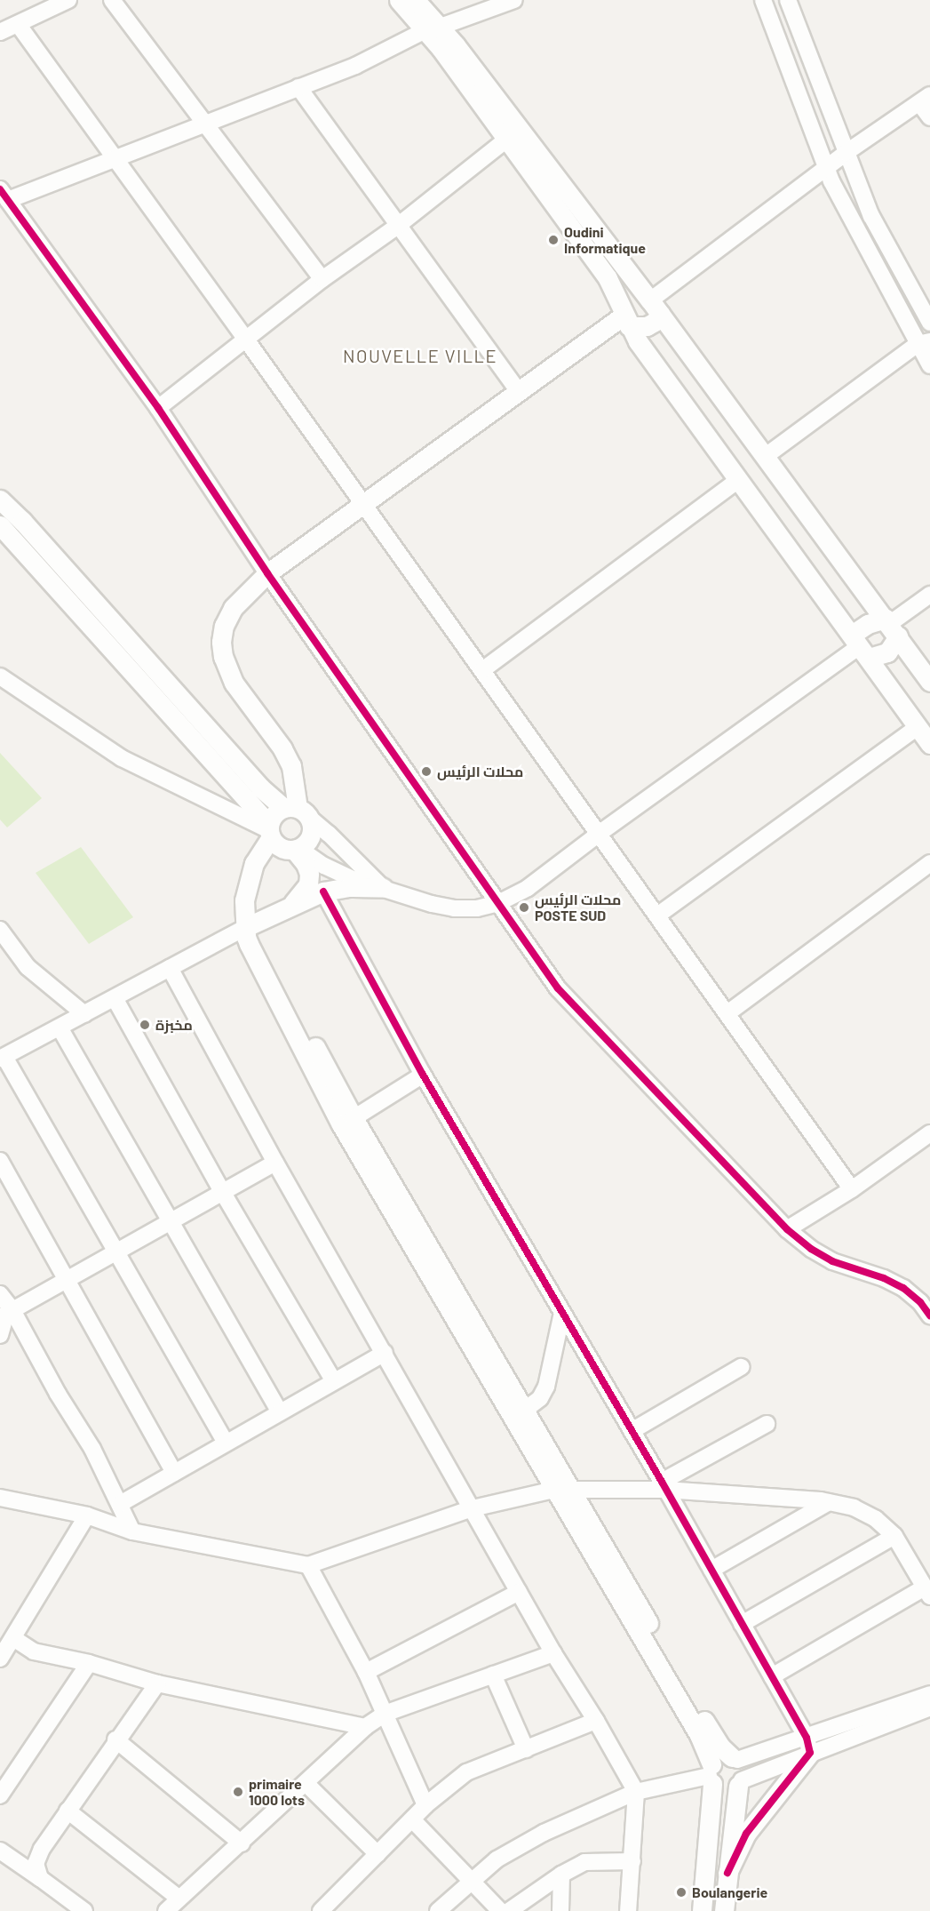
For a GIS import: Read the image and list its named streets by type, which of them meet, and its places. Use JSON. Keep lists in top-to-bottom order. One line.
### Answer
{"districts":["NOUVELLE VILLE"],"places":["Oudini Informatique","محلات الرئيس","محلات الرئيس POSTE SUD","مخبزة","primaire 1000 lots","Boulangerie"]}
